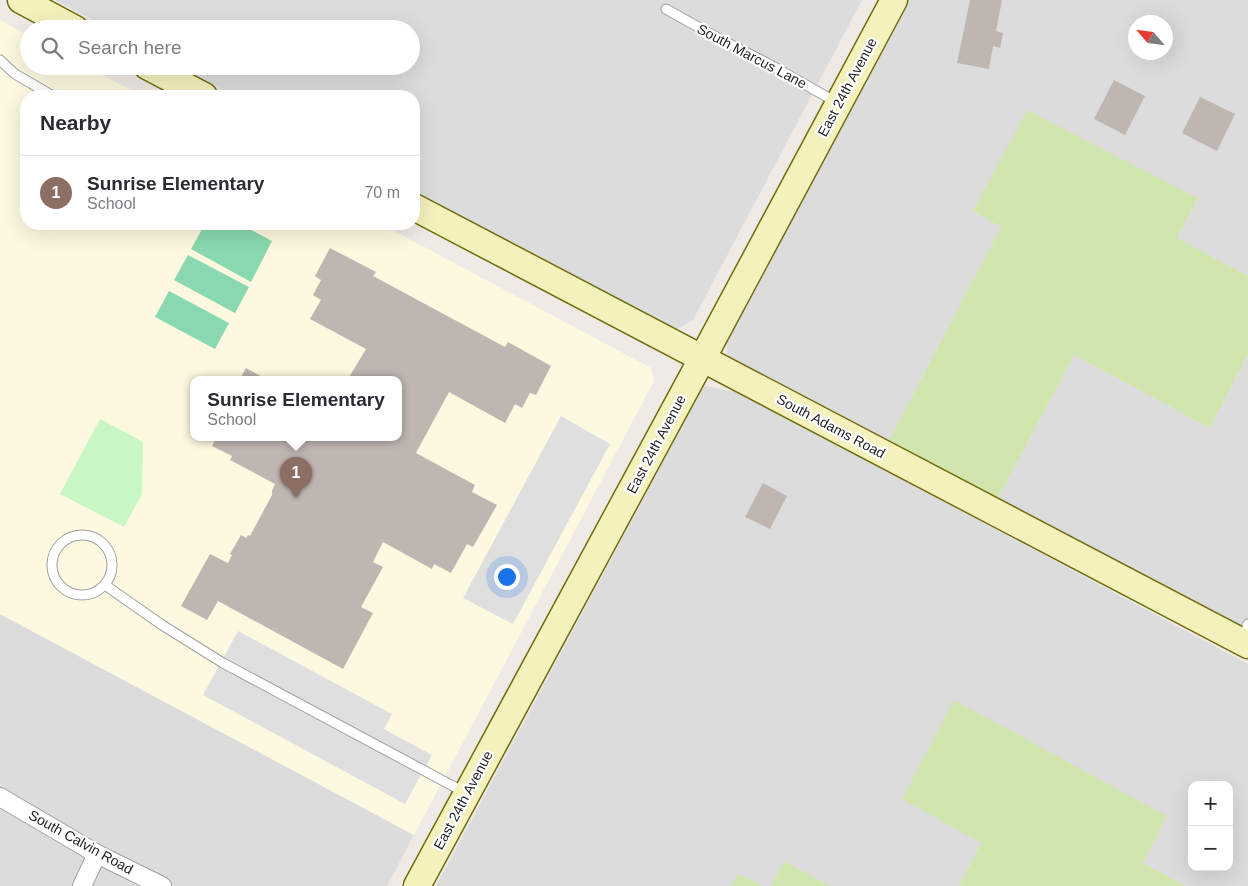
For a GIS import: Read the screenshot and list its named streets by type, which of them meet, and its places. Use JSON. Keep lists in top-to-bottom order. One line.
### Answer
{"streets":{"street":["East 24th Avenue","South Adams Road","South Calvin Road"],"lane":["South Marcus Lane"]},"crossings":[["South Marcus Lane","East 24th Avenue"],["East 24th Avenue","South Adams Road"]],"north":"top left","page":{"search":"Search here","heading":"Nearby","list":[{"mark":"1","name":"Sunrise Elementary","note":"School","value":"70 m"}],"popup":["Sunrise Elementary","School"],"pins":"1","map_buttons":["+","−"]}}
